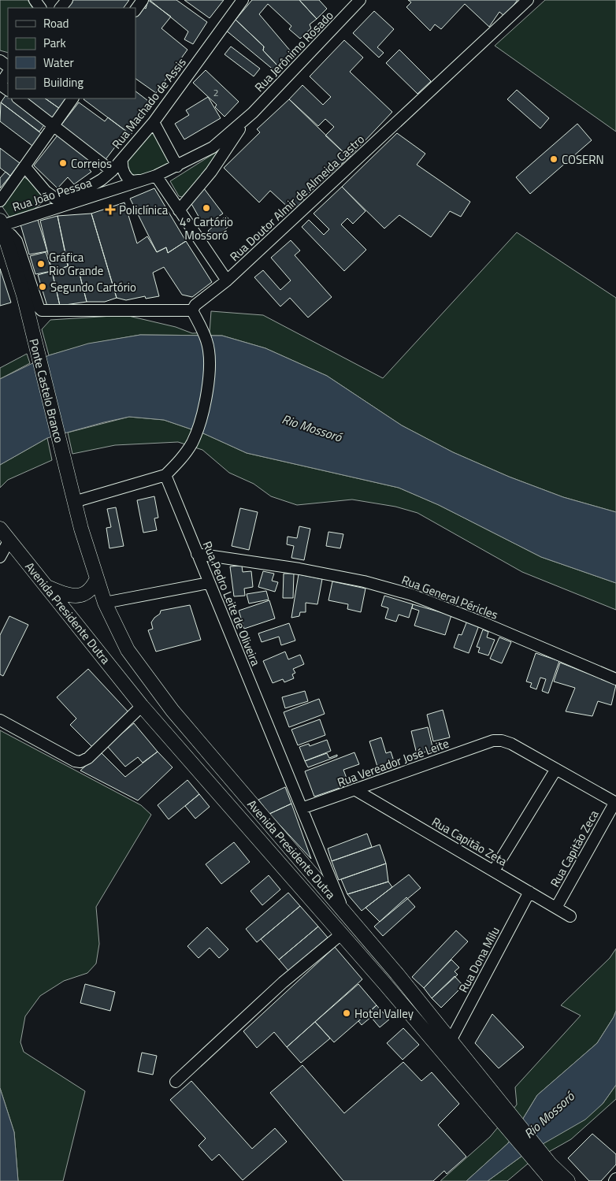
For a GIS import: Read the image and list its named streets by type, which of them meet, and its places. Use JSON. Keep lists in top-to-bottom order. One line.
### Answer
{"streets":{"main road":["Ponte Castelo Branco","Avenida Presidente Dutra"],"street":["Rua Jerônimo Rosado","Rua Machado de Assis","Rua João Pessoa","Rua Doutor Almir de Almeida Castro","Rua General Péricles","Rua Pedro Leite de Oliveira","Rua Vereador José Leite","Rua Capitão Zeta","Rua Capitão Zeca","Rua Dona Milu"]},"crossings":[["Rua Jerônimo Rosado","Rua João Pessoa"],["Rua João Pessoa","Ponte Castelo Branco"],["Ponte Castelo Branco","Avenida Presidente Dutra"],["Rua General Péricles","Rua Pedro Leite de Oliveira"],["Rua Pedro Leite de Oliveira","Avenida Presidente Dutra"],["Rua Pedro Leite de Oliveira","Rua Vereador José Leite"],["Avenida Presidente Dutra","Rua Dona Milu"],["Rua Vereador José Leite","Rua Capitão Zeta"],["Rua Capitão Zeta","Rua Capitão Zeca"],["Rua Capitão Zeta","Rua Dona Milu"]],"water":["Rio Mossoró"],"places":{"other":["COSERN","Correios","4º Cartório Mossoró","Gráfica Rio Grande","Segundo Cartório","Hotel Valley"],"health":["Policlínica"]},"house_numbers":["2"],"legend":["Road","Park","Water","Building"]}
